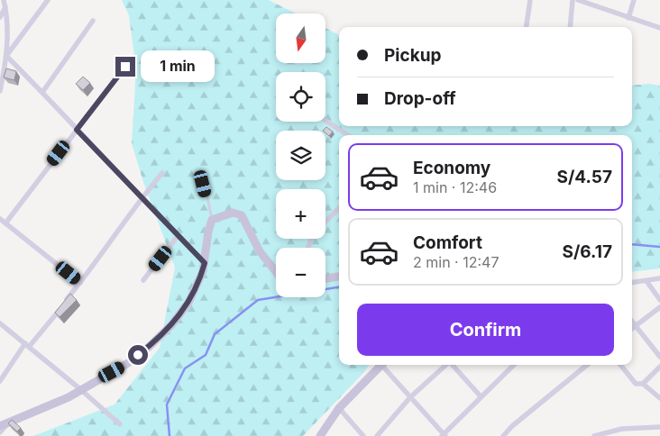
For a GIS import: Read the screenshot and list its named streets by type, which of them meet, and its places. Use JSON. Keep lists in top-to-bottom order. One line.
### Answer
{"north":"bottom","page":{"map_buttons":["+","−"],"banner":["Pickup","Drop-off"],"bubble":"1 min","list":[{"name":"Economy","note":"1 min · 12:46","value":"S/4.57"},{"name":"Comfort","note":"2 min · 12:47","value":"S/6.17"}],"buttons":"Confirm"}}
